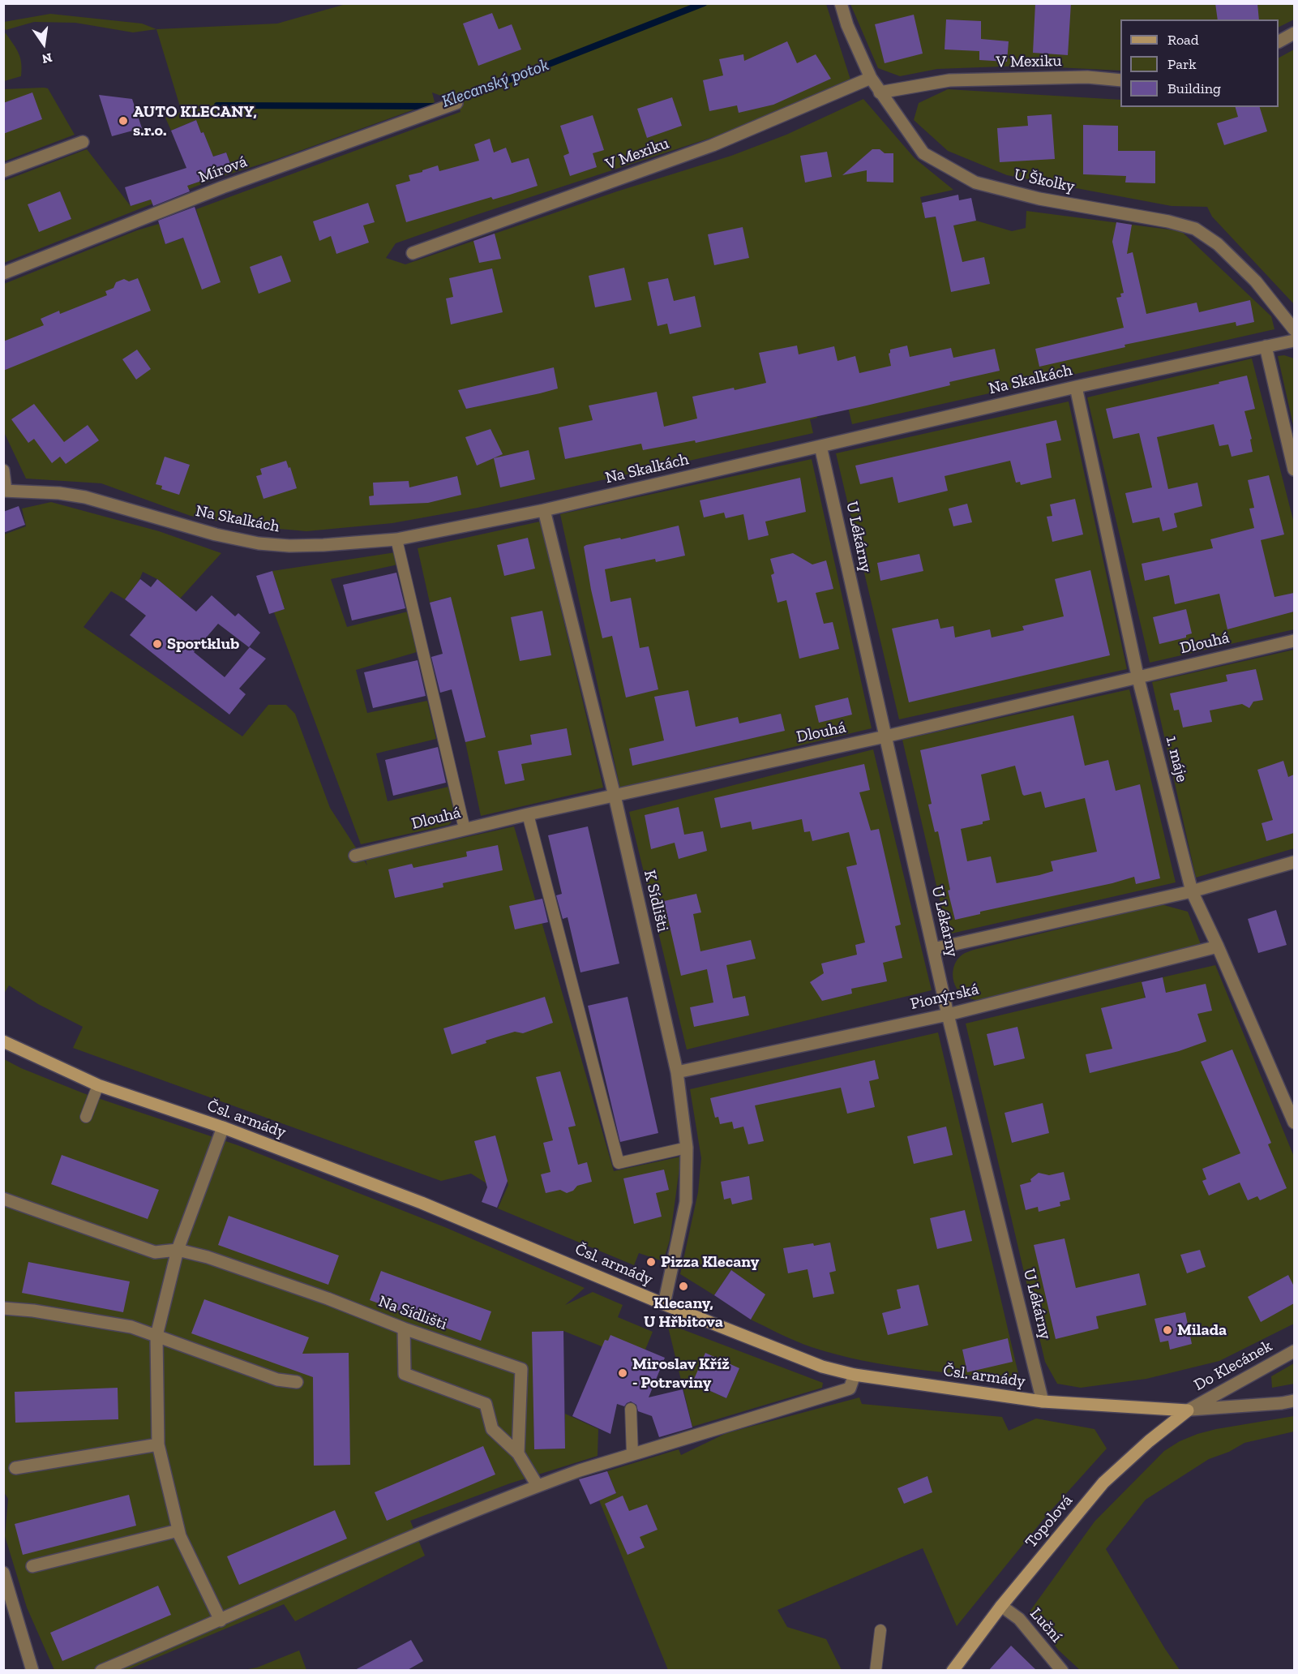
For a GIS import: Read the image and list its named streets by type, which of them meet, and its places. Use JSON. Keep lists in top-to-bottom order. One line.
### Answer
{"streets":{"street":["V Mexiku","Mírová","U Školky","Na Skalkách","U Lékárny","Dlouhá","1. máje","K Sídlišti","Pionýrská","Čsl. armády","Na Sídlišti","Do Klecánek","Topolová","Luční"]},"crossings":[["V Mexiku","U Školky"],["Na Skalkách","U Lékárny"],["Na Skalkách","1. máje"],["Na Skalkách","K Sídlišti"],["U Lékárny","Dlouhá"],["U Lékárny","Pionýrská"],["U Lékárny","Čsl. armády"],["Dlouhá","1. máje"],["Dlouhá","K Sídlišti"],["1. máje","Pionýrská"],["K Sídlišti","Pionýrská"],["K Sídlišti","Čsl. armády"],["Čsl. armády","Do Klecánek"],["Čsl. armády","Topolová"],["Do Klecánek","Topolová"],["Topolová","Luční"]],"water":["Klecanský potok"],"places":["AUTO KLECANY, s.r.o.","Sportklub","Pizza Klecany","Klecany, U Hřbitova","Milada","Miroslav Kříž - Potraviny"],"legend":["Road","Park","Building"],"north":"bottom"}
